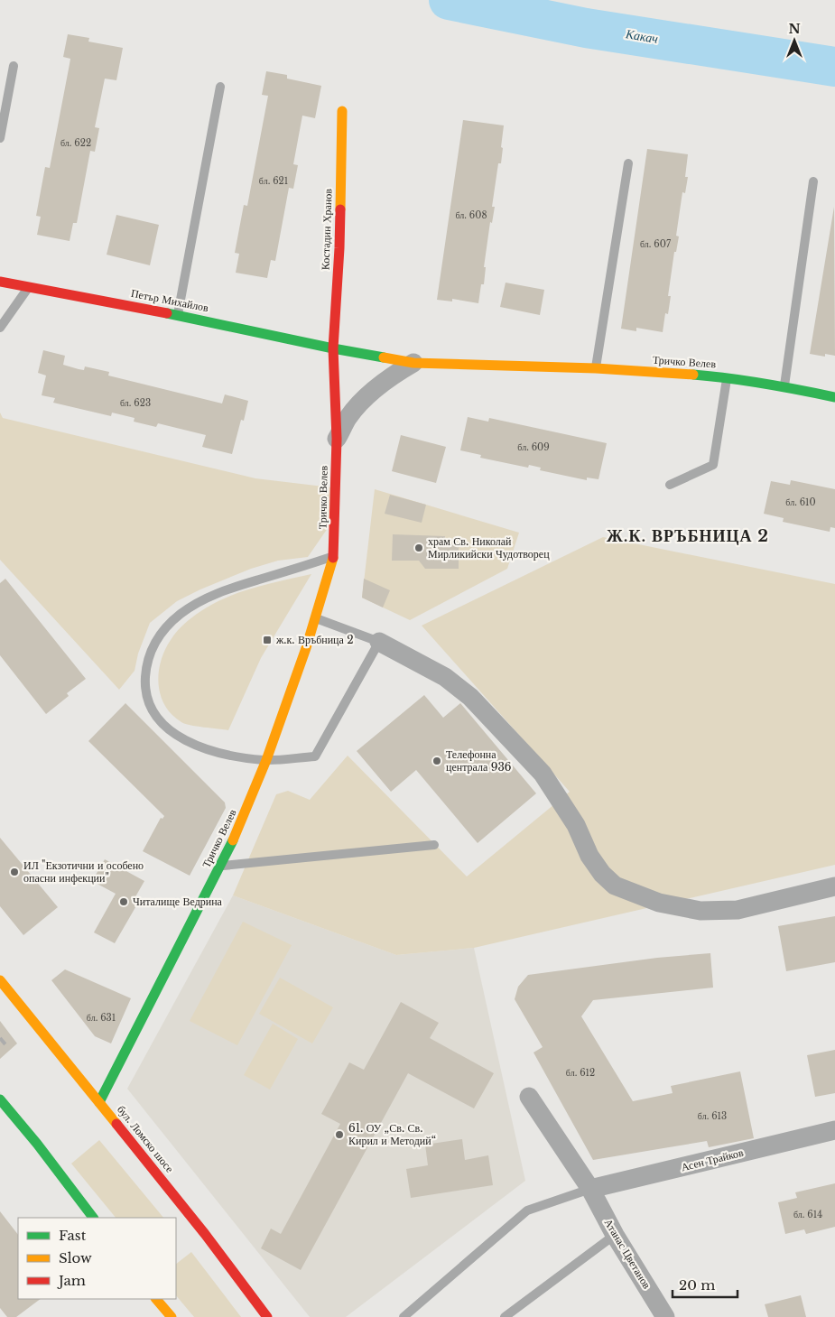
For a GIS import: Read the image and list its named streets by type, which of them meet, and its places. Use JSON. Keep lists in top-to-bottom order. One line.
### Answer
{"streets":{"street":["Костадин Хранов","Петър Михайлов","Тричко Велев","бул. Ломско шосе","Асен Трайков","Атанас Цветанов"]},"crossings":[["Костадин Хранов","Петър Михайлов"],["Костадин Хранов","Тричко Велев"],["Петър Михайлов","Тричко Велев"],["Тричко Велев","бул. Ломско шосе"],["Асен Трайков","Атанас Цветанов"]],"districts":["Ж.К. ВРЪБНИЦА 2"],"water":["Какач"],"places":{"other":["храм Св. Николай Мирликийски Чудотворец","Телефонна централа 936","ИЛ \"Екзотични и особено опасни инфекции\"","Читалище Ведрина","61. ОУ „Св. Св. Кирил и Методий“"],"transit":["ж.к. Връбница 2"]},"house_numbers":["бл. 622","бл. 621","бл. 608","бл. 607","бл. 623","бл. 609","бл. 610","бл. 631","бл. 612","бл. 613","бл. 614"],"legend":["Fast","Slow","Jam"],"scale_bar":"20 m","north":"top"}
